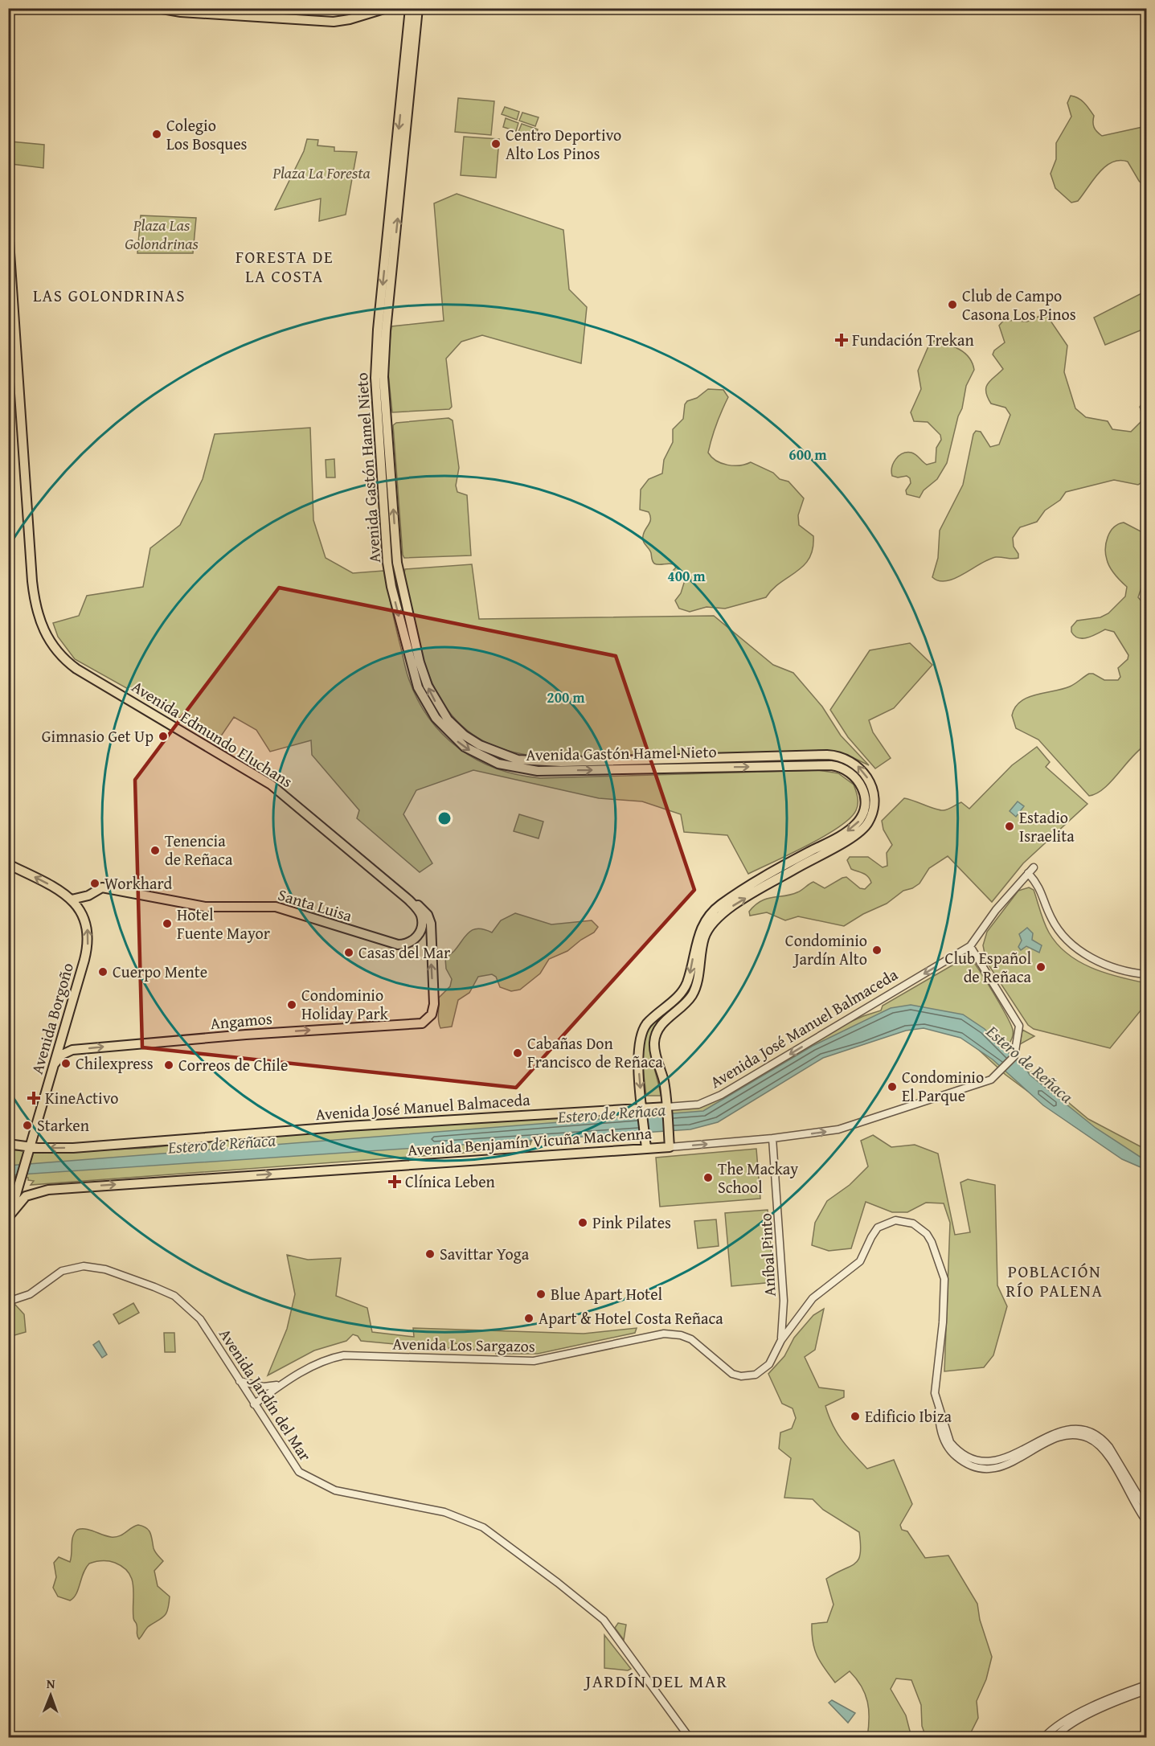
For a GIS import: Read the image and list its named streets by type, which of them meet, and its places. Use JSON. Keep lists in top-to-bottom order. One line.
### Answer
{"streets":{"main road":["Avenida Gastón Hamel Nieto","Avenida Edmundo Eluchans","Santa Luisa","Avenida Borgoño","Angamos","Avenida José Manuel Balmaceda","Avenida Benjamín Vicuña Mackenna"],"street":["Aníbal Pinto","Avenida Los Sargazos","Avenida Jardín del Mar"]},"crossings":[["Avenida Gastón Hamel Nieto","Avenida José Manuel Balmaceda"],["Avenida Gastón Hamel Nieto","Avenida Benjamín Vicuña Mackenna"],["Avenida Edmundo Eluchans","Santa Luisa"],["Avenida Edmundo Eluchans","Angamos"],["Santa Luisa","Avenida Borgoño"],["Santa Luisa","Angamos"],["Avenida Borgoño","Angamos"],["Avenida Borgoño","Avenida José Manuel Balmaceda"],["Avenida Borgoño","Avenida Benjamín Vicuña Mackenna"],["Avenida José Manuel Balmaceda","Avenida Benjamín Vicuña Mackenna"],["Avenida Benjamín Vicuña Mackenna","Aníbal Pinto"],["Aníbal Pinto","Avenida Los Sargazos"],["Avenida Los Sargazos","Avenida Jardín del Mar"]],"one_way":["Avenida Borgoño","Angamos","Avenida José Manuel Balmaceda","Avenida Benjamín Vicuña Mackenna"],"districts":["FORESTA DE LA COSTA","LAS GOLONDRINAS","POBLACIÓN RÍO PALENA","JARDÍN DEL MAR"],"water":["Estero de Reñaca"],"parks":["Plaza La Foresta","Plaza Las Golondrinas"],"places":{"other":["Colegio Los Bosques","Centro Deportivo Alto Los Pinos","Club de Campo Casona Los Pinos","Gimnasio Get Up","Estadio Israelita","Tenencia de Reñaca","Workhard","Hotel Fuente Mayor","Condominio Jardín Alto","Casas del Mar","Club Español de Reñaca","Cuerpo Mente","Condominio Holiday Park","Cabañas Don Francisco de Reñaca","Chilexpress","Correos de Chile","Condominio El Parque","Starken","The Mackay School","Pink Pilates","Savittar Yoga","Blue Apart Hotel","Apart & Hotel Costa Reñaca","Edificio Ibiza"],"health":["Fundación Trekan","KineActivo","Clínica Leben"]},"north":"top","rings":["600 m","400 m","200 m"]}
